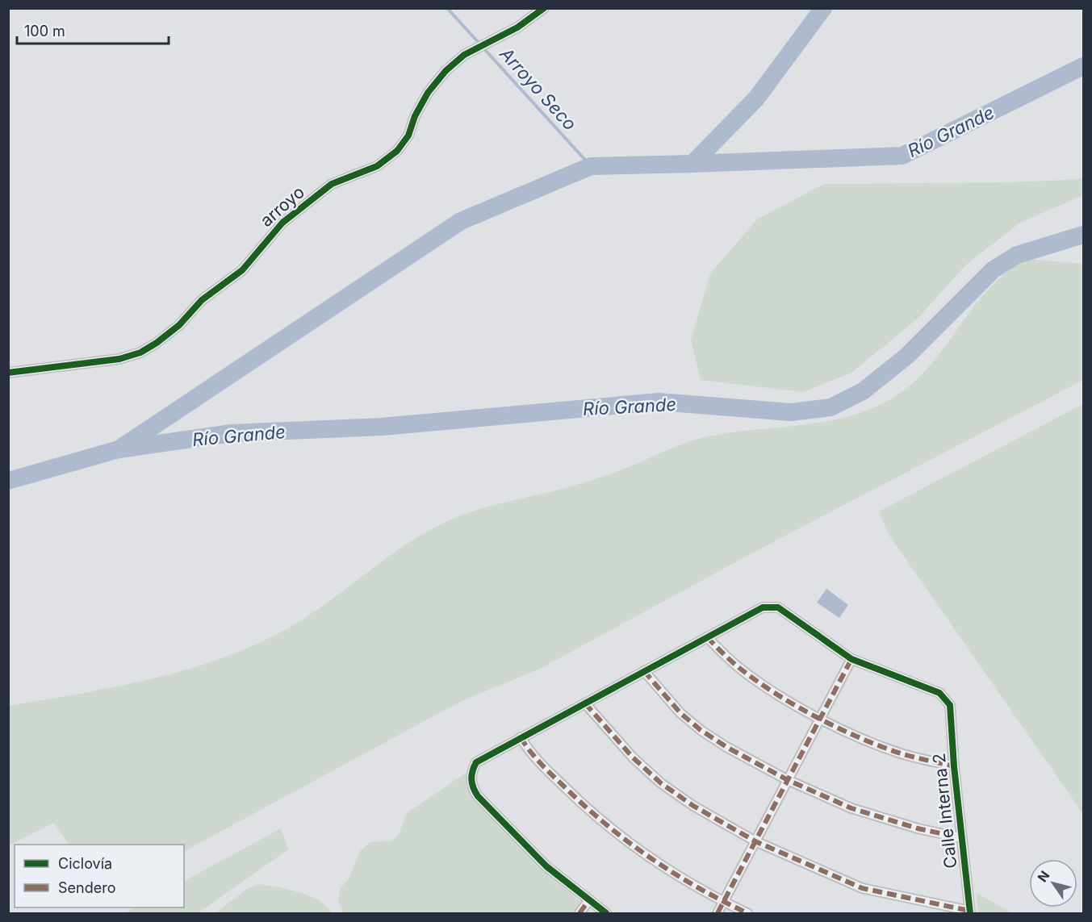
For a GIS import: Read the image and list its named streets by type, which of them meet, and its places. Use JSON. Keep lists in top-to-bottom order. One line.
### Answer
{"streets":{"street":["arroyo","Calle Interna 2"]},"water":["Arroyo Seco","Río Grande"],"legend":["Ciclovía","Sendero"],"scale_bar":"100 m","north":"top left"}
